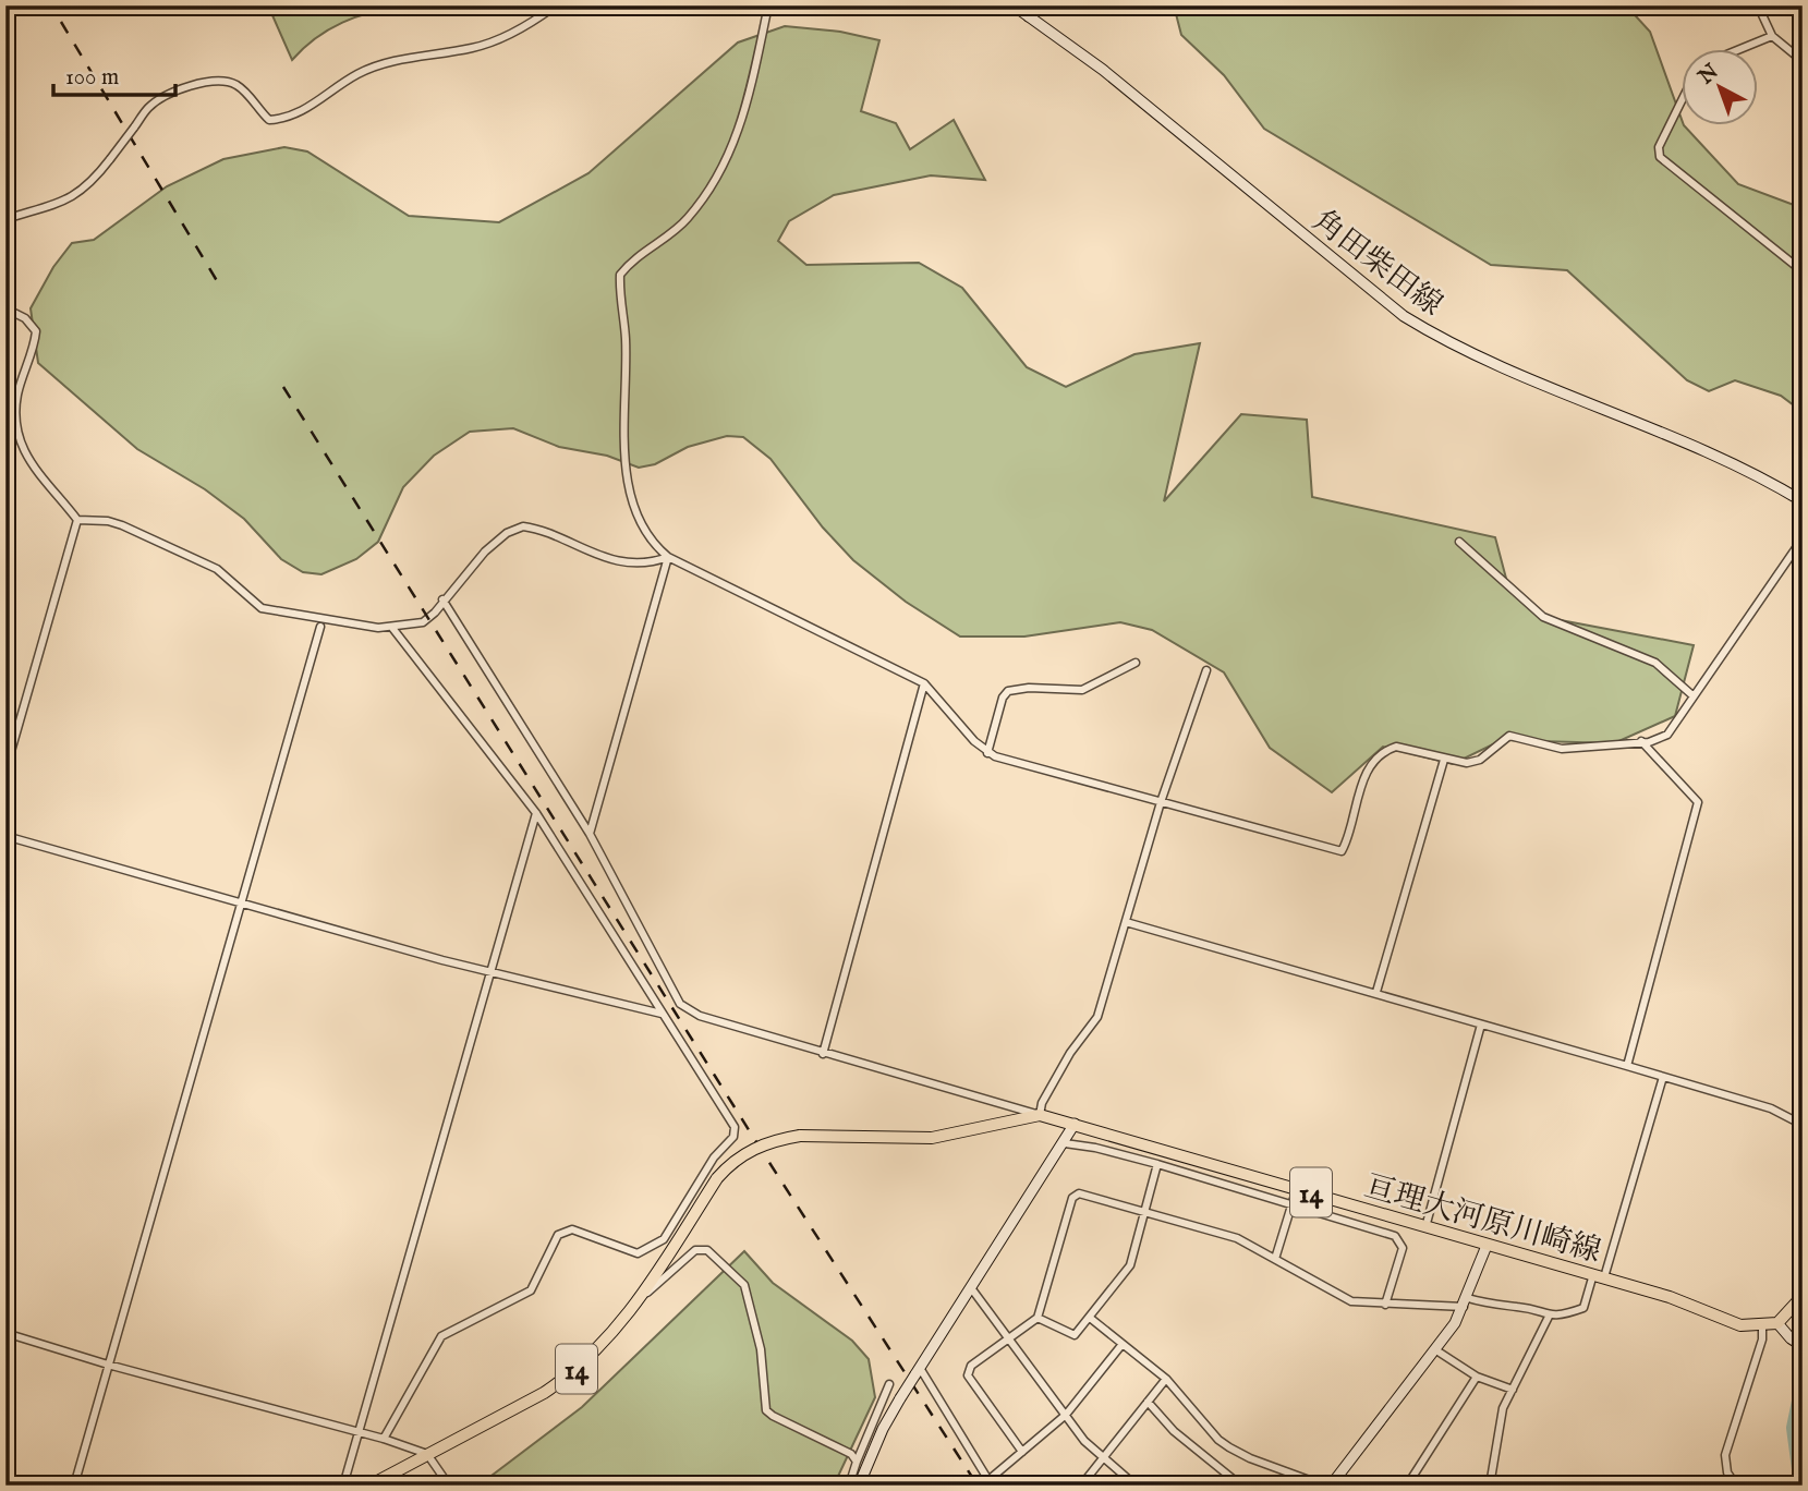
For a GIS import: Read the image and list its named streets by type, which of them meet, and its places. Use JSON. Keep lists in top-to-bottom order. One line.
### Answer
{"streets":{"main road":["角田柴田線","14","亘理大河原川崎線"]},"scale_bar":"100 m","north":"top left"}
